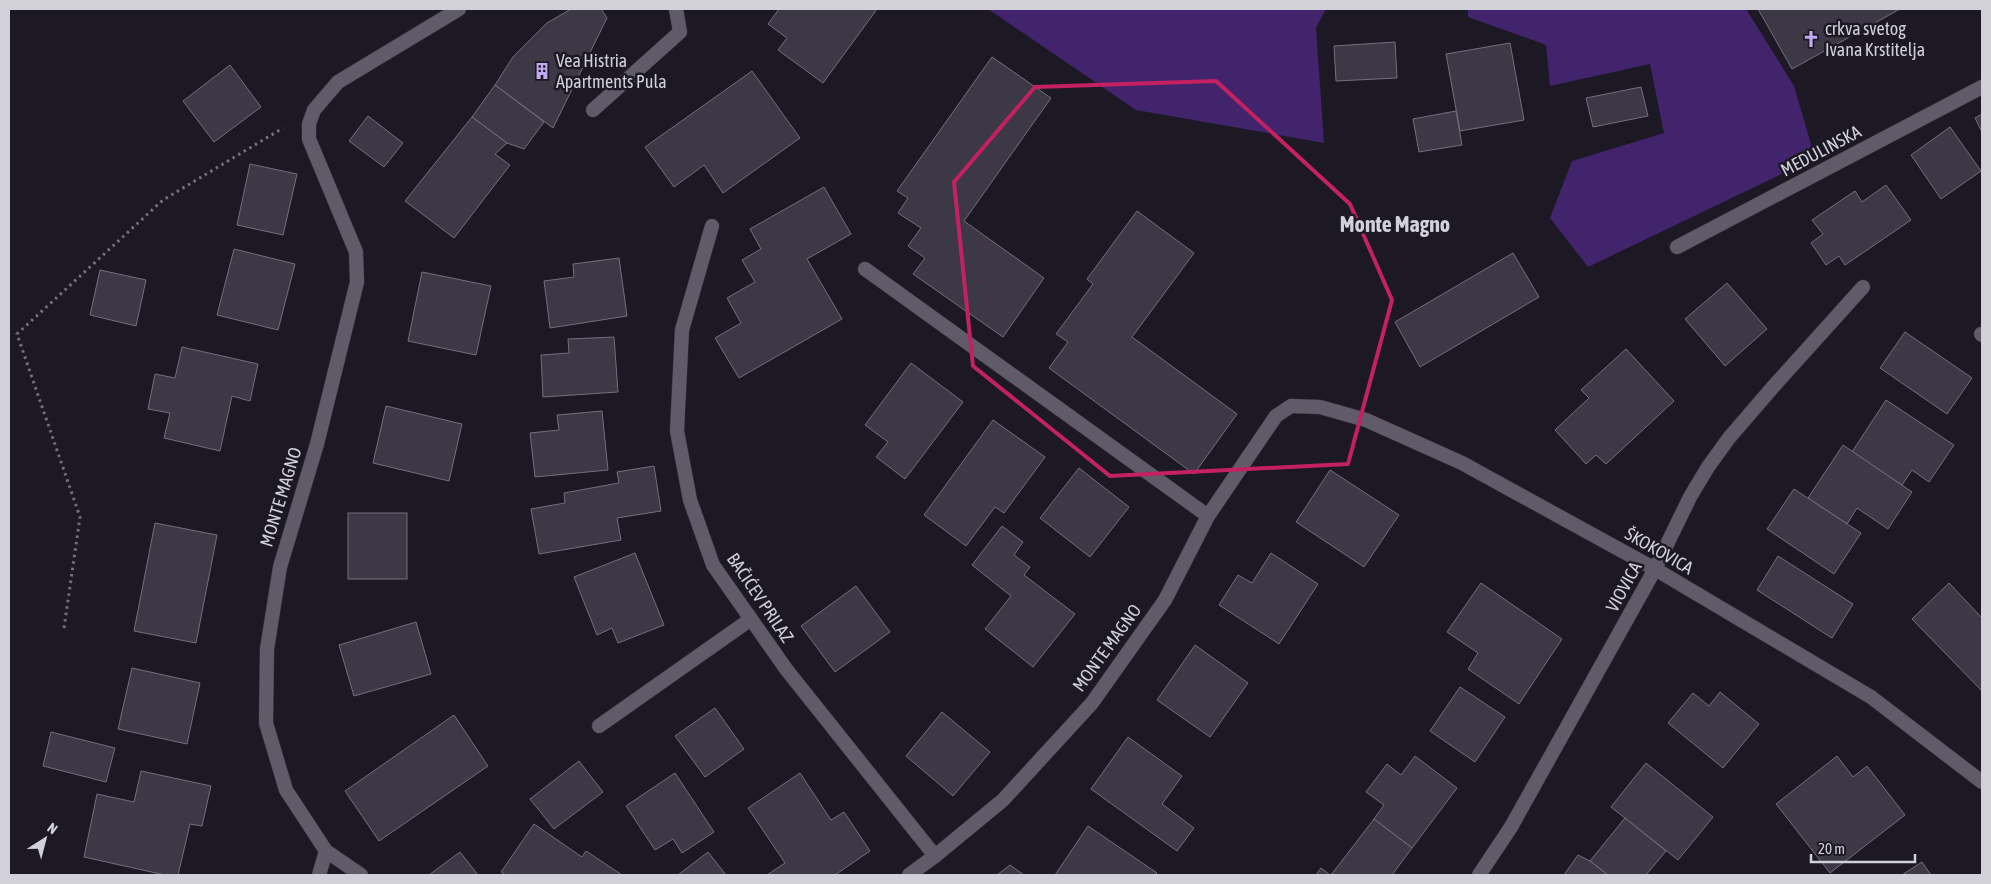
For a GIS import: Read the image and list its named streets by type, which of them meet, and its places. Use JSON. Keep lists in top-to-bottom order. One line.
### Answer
{"streets":{"street":["MEDULINSKA","MONTE MAGNO","ŠKOKOVICA","VIOVICA","BAČIĆEV PRILAZ"]},"crossings":[["MONTE MAGNO","ŠKOKOVICA"],["MONTE MAGNO","BAČIĆEV PRILAZ"],["ŠKOKOVICA","VIOVICA"]],"districts":["Monte Magno"],"places":{"church":["crkva svetog Ivana Krstitelja"],"building":["Vea Histria Apartments Pula"]},"scale_bar":"20 m","north":"top right"}
